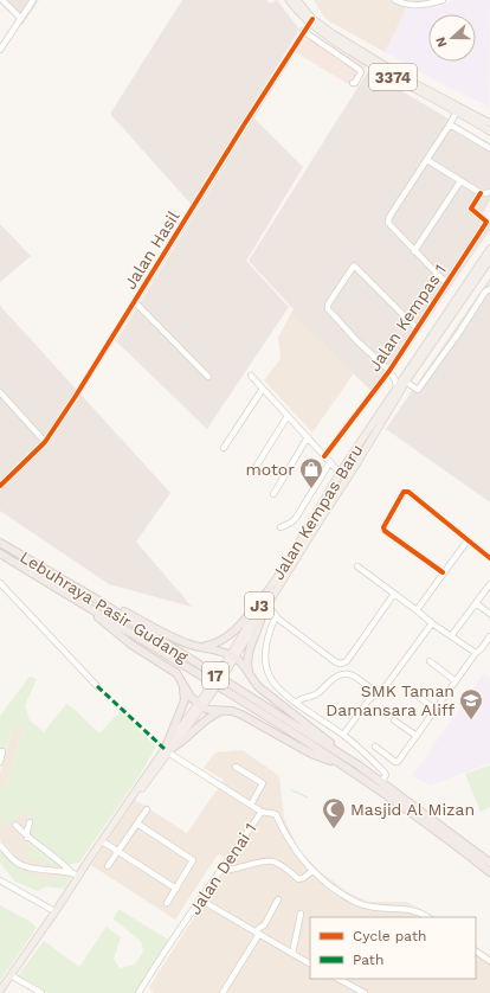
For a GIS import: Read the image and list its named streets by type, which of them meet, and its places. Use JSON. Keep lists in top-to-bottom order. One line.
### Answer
{"streets":{"highway":["Lebuhraya Pasir Gudang","17"],"main road":["3374","Jalan Kempas Baru","J3"],"street":["Jalan Hasil","Jalan Kempas 1","Jalan Denai 1"]},"crossings":[["3374","Jalan Hasil"],["Jalan Kempas Baru","Jalan Denai 1"]],"places":{"shop":["motor"],"school or university":["SMK Taman Damansara Aliff"],"mosque":["Masjid Al Mizan"]},"legend":["Cycle path","Path"],"north":"left"}
